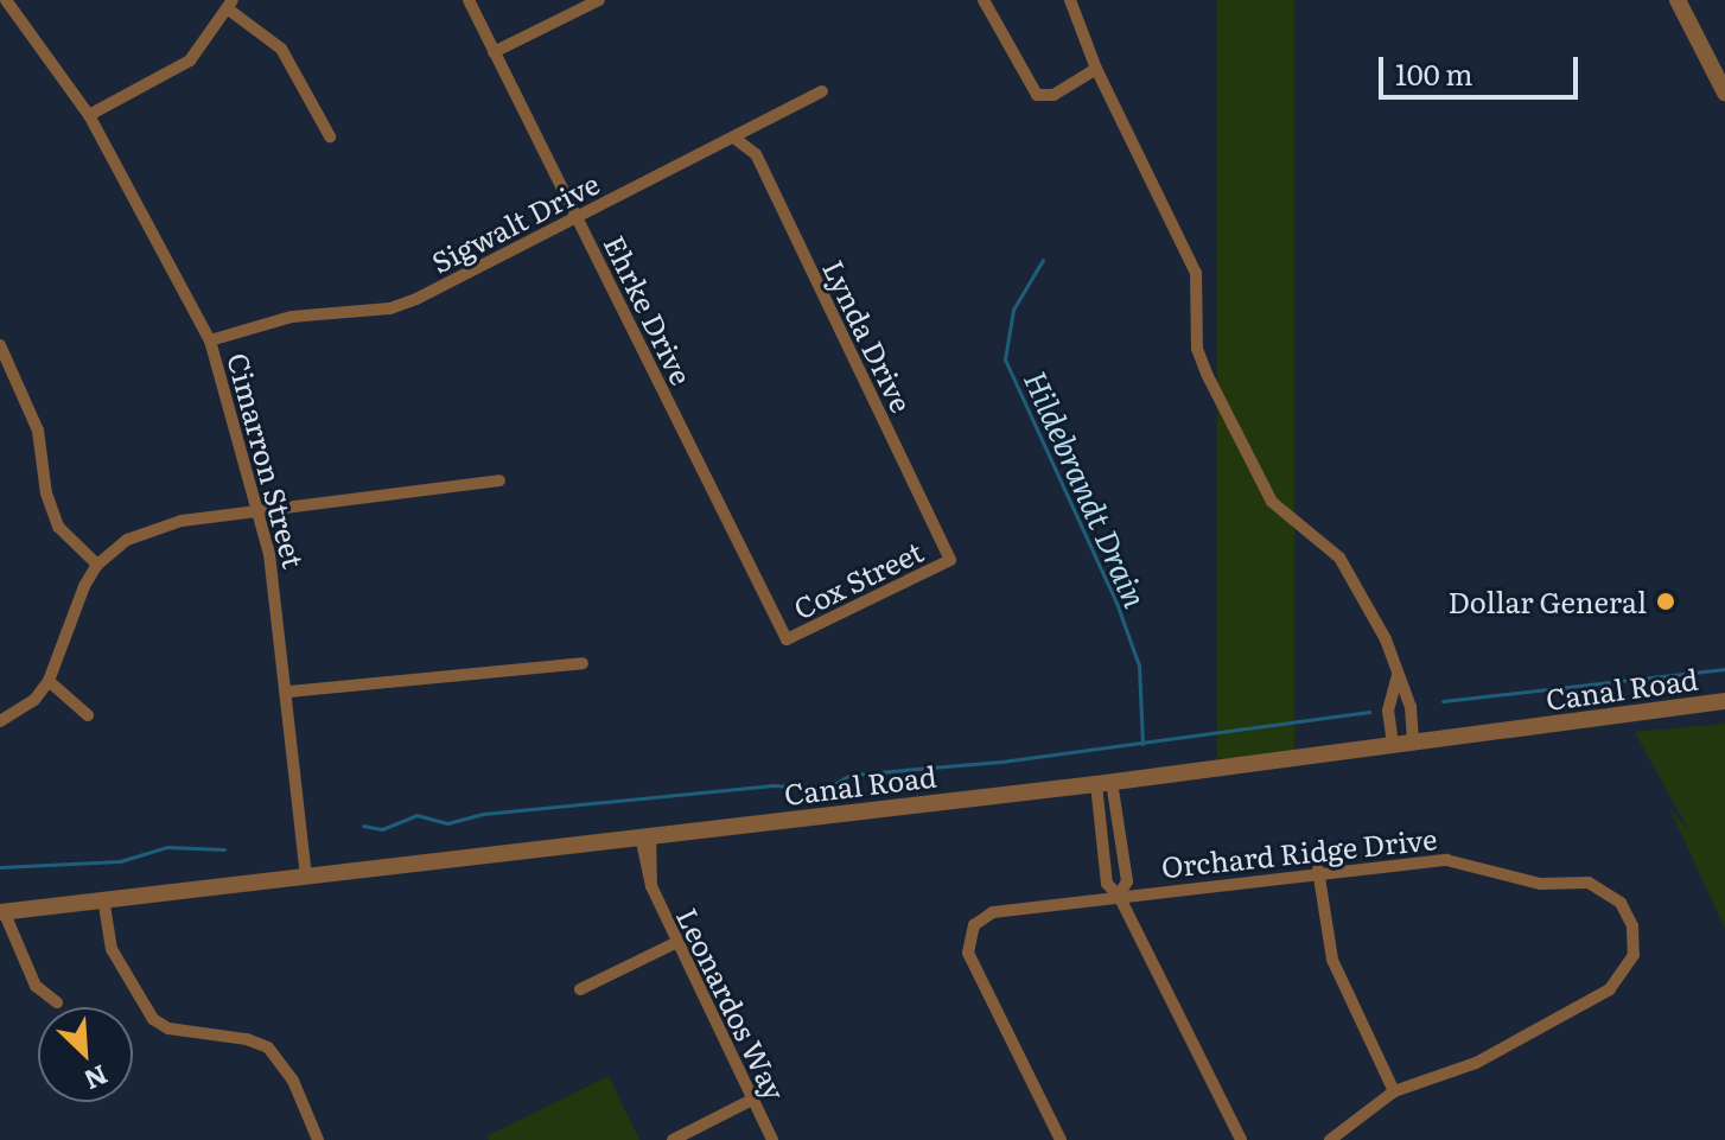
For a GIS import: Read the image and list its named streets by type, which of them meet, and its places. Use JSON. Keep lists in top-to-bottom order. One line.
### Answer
{"streets":{"street":["Sigwalt Drive","Ehrke Drive","Lynda Drive","Cimarron Street","Cox Street","Canal Road","Orchard Ridge Drive","Leonardos Way"]},"crossings":[["Sigwalt Drive","Ehrke Drive"],["Sigwalt Drive","Lynda Drive"],["Sigwalt Drive","Cimarron Street"],["Ehrke Drive","Cox Street"],["Lynda Drive","Cox Street"],["Cimarron Street","Canal Road"],["Canal Road","Leonardos Way"]],"water":["Hildebrandt Drain"],"places":["Dollar General"],"scale_bar":"100 m","north":"bottom right"}
